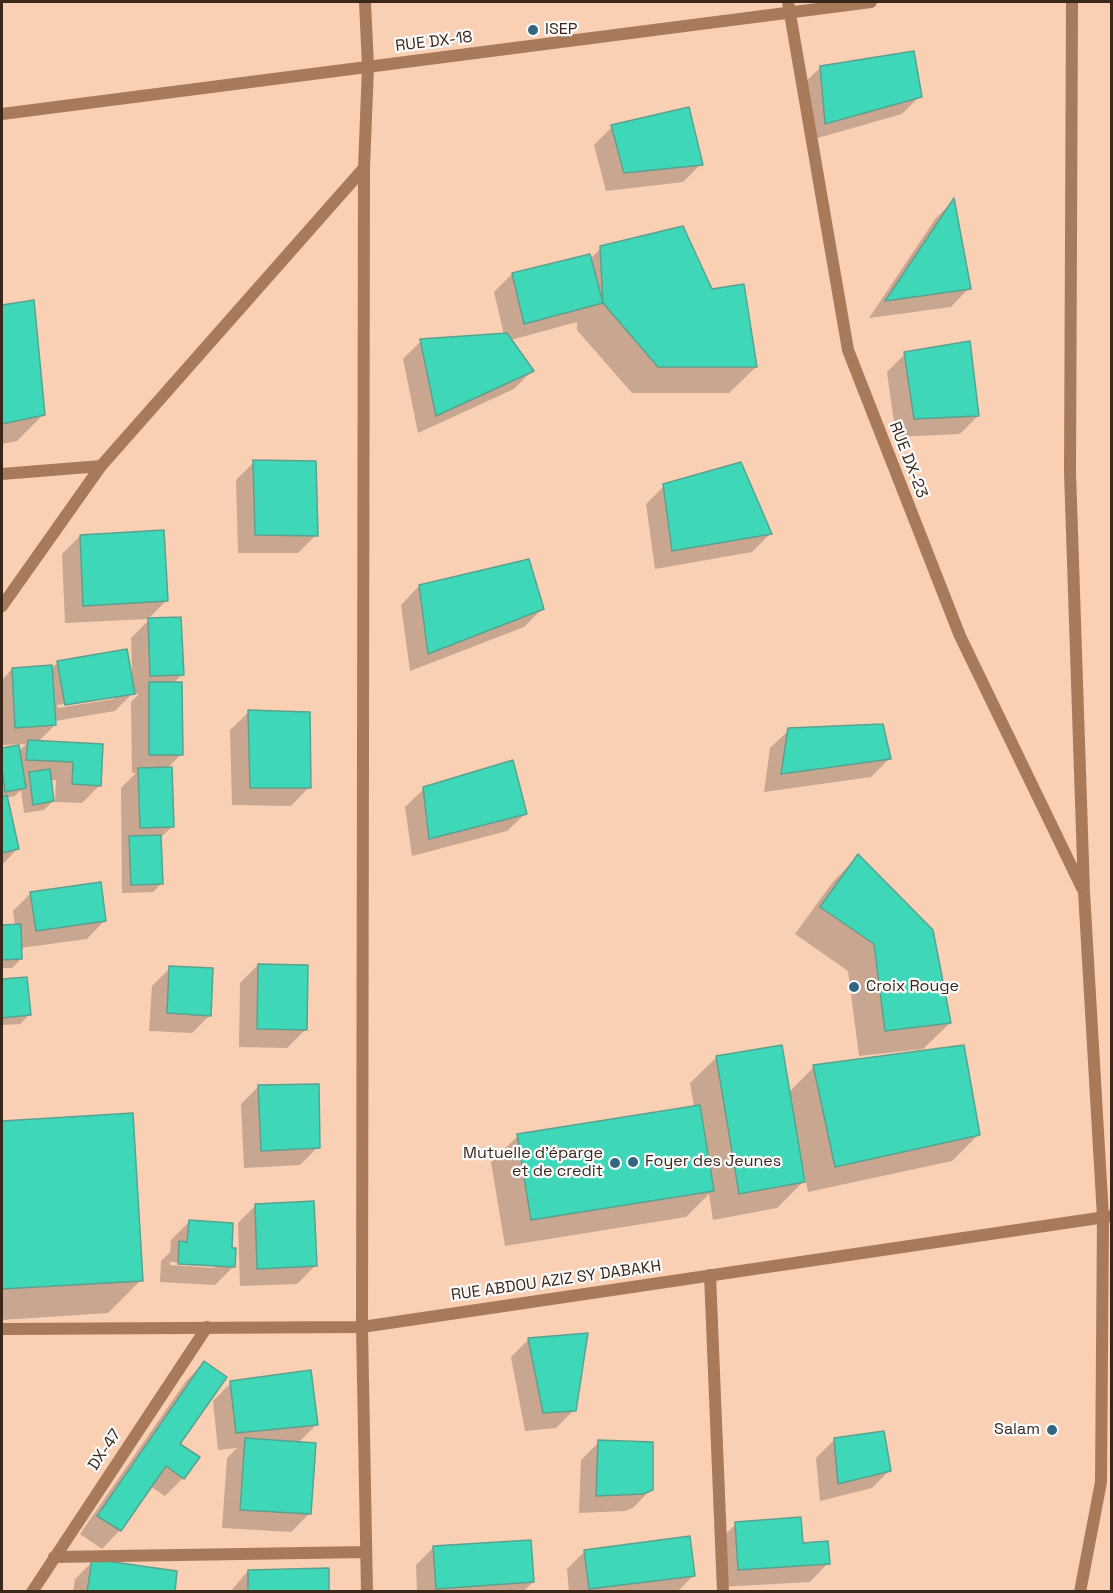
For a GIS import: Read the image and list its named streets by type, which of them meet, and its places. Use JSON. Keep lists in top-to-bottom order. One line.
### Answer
{"streets":{"street":["RUE DX-18","RUE DX-23","RUE ABDOU AZIZ SY DABAKH","DX-47"]},"crossings":[["RUE DX-18","RUE DX-23"],["RUE ABDOU AZIZ SY DABAKH","DX-47"]],"places":["ISEP","Croix Rouge","Foyer des Jeunes","Mutuelle d'éparge et de credit","Salam"]}
